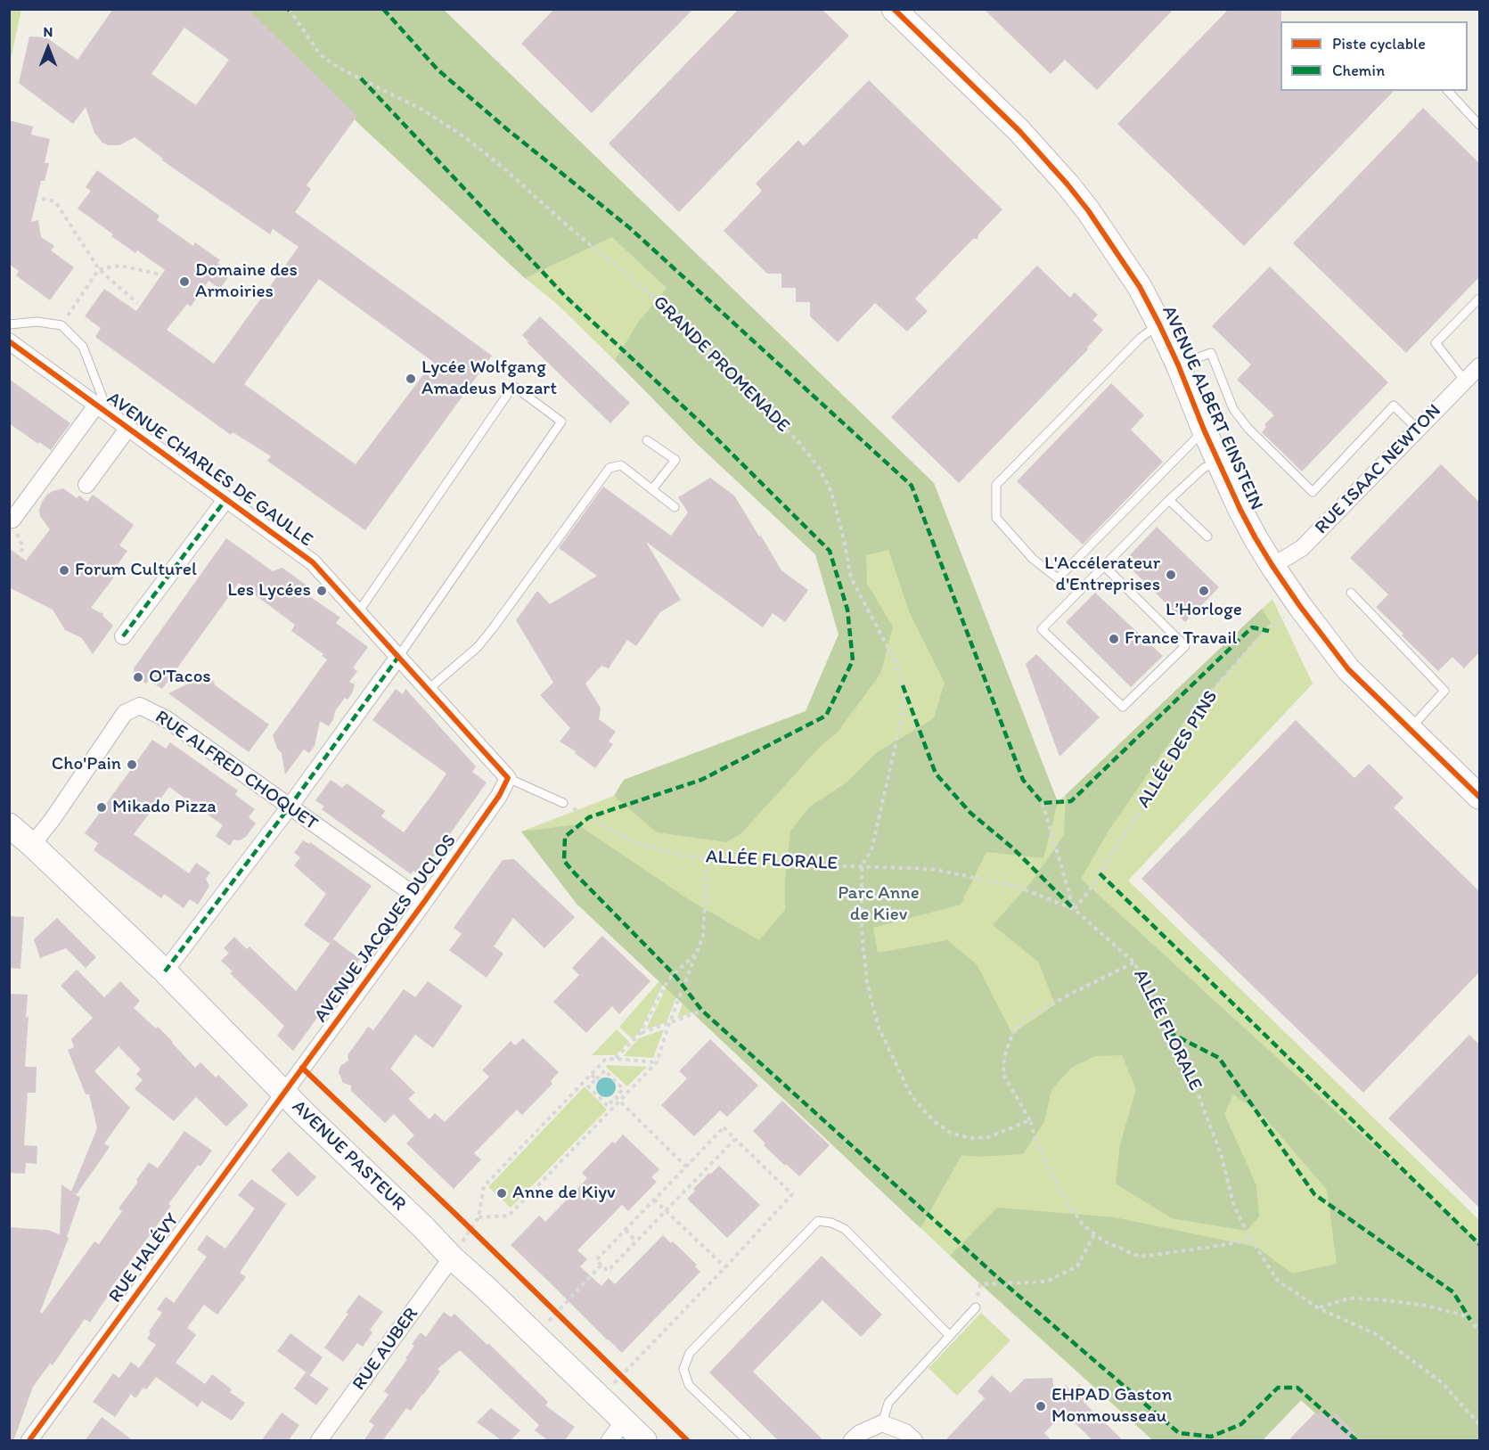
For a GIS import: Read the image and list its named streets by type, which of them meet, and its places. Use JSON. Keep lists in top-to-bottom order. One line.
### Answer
{"streets":{"street":["AVENUE ALBERT EINSTEIN","AVENUE CHARLES DE GAULLE","RUE ISAAC NEWTON","RUE ALFRED CHOQUET","AVENUE JACQUES DUCLOS","AVENUE PASTEUR","RUE HALÉVY","RUE AUBER"],"path":["GRANDE PROMENADE","ALLÉE DES PINS","ALLÉE FLORALE"]},"crossings":[["GRANDE PROMENADE","ALLÉE FLORALE"],["AVENUE ALBERT EINSTEIN","RUE ISAAC NEWTON"],["AVENUE ALBERT EINSTEIN","ALLÉE DES PINS"],["AVENUE CHARLES DE GAULLE","AVENUE JACQUES DUCLOS"],["ALLÉE DES PINS","ALLÉE FLORALE"],["RUE ALFRED CHOQUET","AVENUE JACQUES DUCLOS"],["RUE ALFRED CHOQUET","AVENUE PASTEUR"],["AVENUE JACQUES DUCLOS","AVENUE PASTEUR"],["AVENUE JACQUES DUCLOS","RUE HALÉVY"],["AVENUE PASTEUR","RUE HALÉVY"],["AVENUE PASTEUR","RUE AUBER"]],"parks":["Parc Anne de Kiev"],"places":["Domaine des Armoiries","Lycée Wolfgang Amadeus Mozart","Forum Culturel","L'Accélerateur d'Entreprises","Les Lycées","L’Horloge","France Travail","O'Tacos","Cho'Pain","Mikado Pizza","Anne de Kiyv","EHPAD Gaston Monmousseau"],"legend":["Piste cyclable","Chemin"],"north":"top"}
